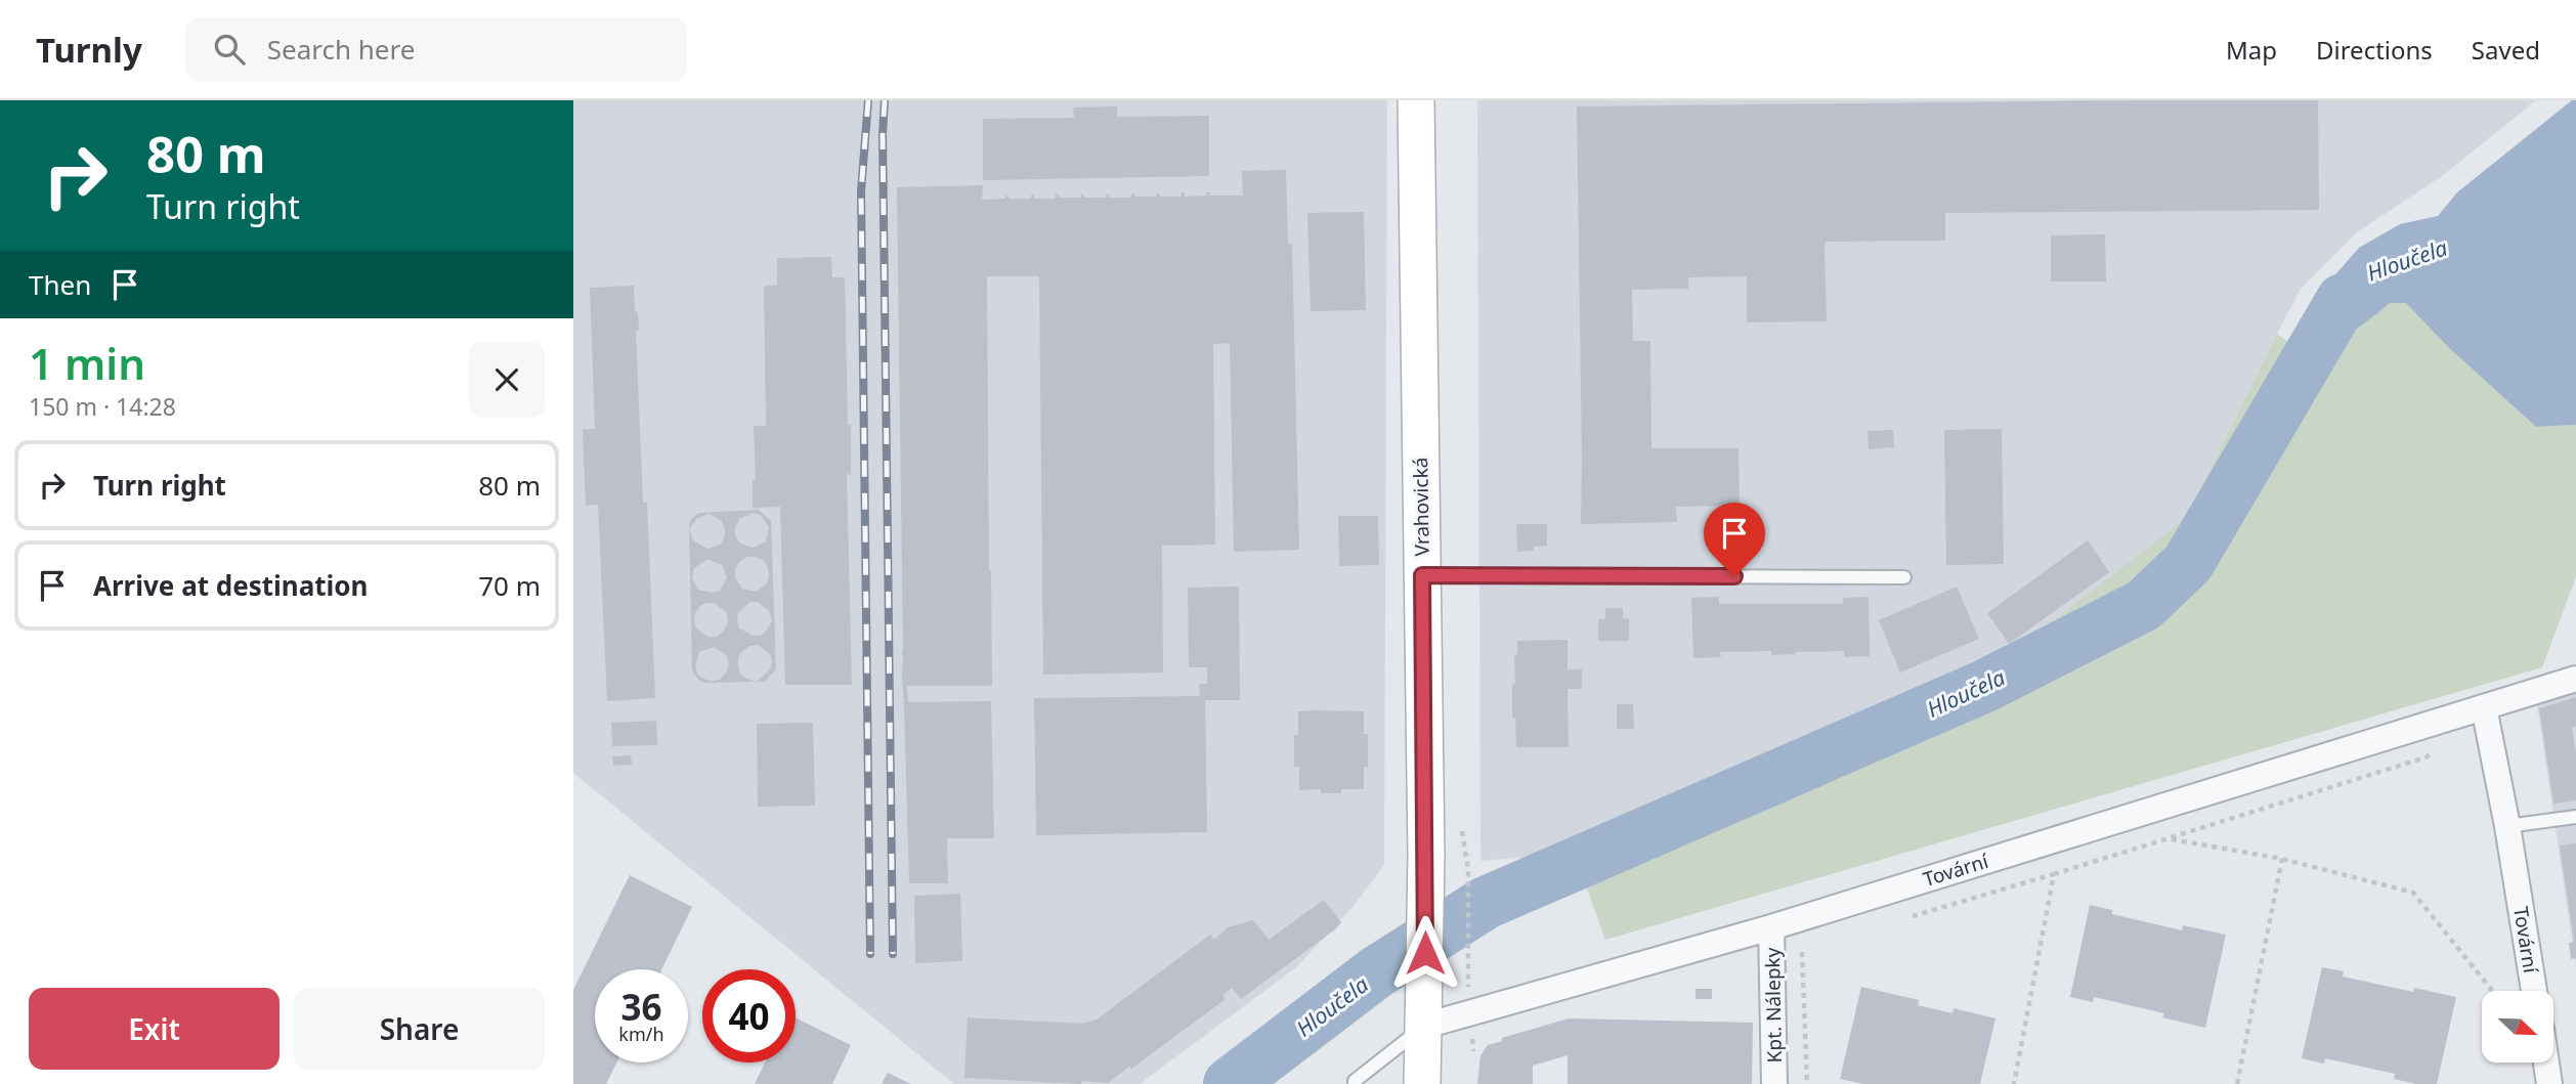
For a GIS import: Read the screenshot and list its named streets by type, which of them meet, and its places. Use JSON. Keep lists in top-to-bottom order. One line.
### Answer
{"streets":{"street":["Vrahovická","Tovární","Kpt. Nálepky"]},"crossings":[["Vrahovická","Tovární"],["Tovární","Kpt. Nálepky"]],"water":["Hloučela"],"north":"bottom right","page":{"header":"Turnly","search":"Search here","nav":["Map","Directions","Saved"],"turn":["80 m","Turn right"],"then":"Then","heading":["1 min","150 m · 14:28"],"list":[{"name":"Turn right","value":"80 m"},{"name":"Arrive at destination","value":"70 m"}],"speed":"36 km/h","limit":"40","buttons":["Exit","Share"]}}
